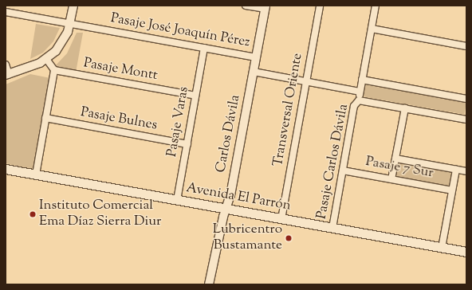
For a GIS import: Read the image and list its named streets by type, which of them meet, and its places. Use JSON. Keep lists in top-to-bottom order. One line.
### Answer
{"streets":{"main road":["Avenida El Parrón"],"street":["Pasaje José Joaquín Pérez","Pasaje Montt","Transversal Oriente","Pasaje Bulnes","Pasaje Varas","Carlos Dávila","Pasaje Carlos Dávila","Pasaje 7 Sur"]},"crossings":[["Pasaje José Joaquín Pérez","Pasaje Varas"],["Pasaje José Joaquín Pérez","Carlos Dávila"],["Pasaje Montt","Pasaje Varas"],["Transversal Oriente","Avenida El Parrón"],["Pasaje Bulnes","Pasaje Varas"],["Pasaje Varas","Avenida El Parrón"],["Carlos Dávila","Avenida El Parrón"],["Pasaje Carlos Dávila","Pasaje 7 Sur"],["Pasaje Carlos Dávila","Avenida El Parrón"]],"places":["Instituto Comercial Ema Díaz Sierra Diur","Lubricentro Bustamante"]}
